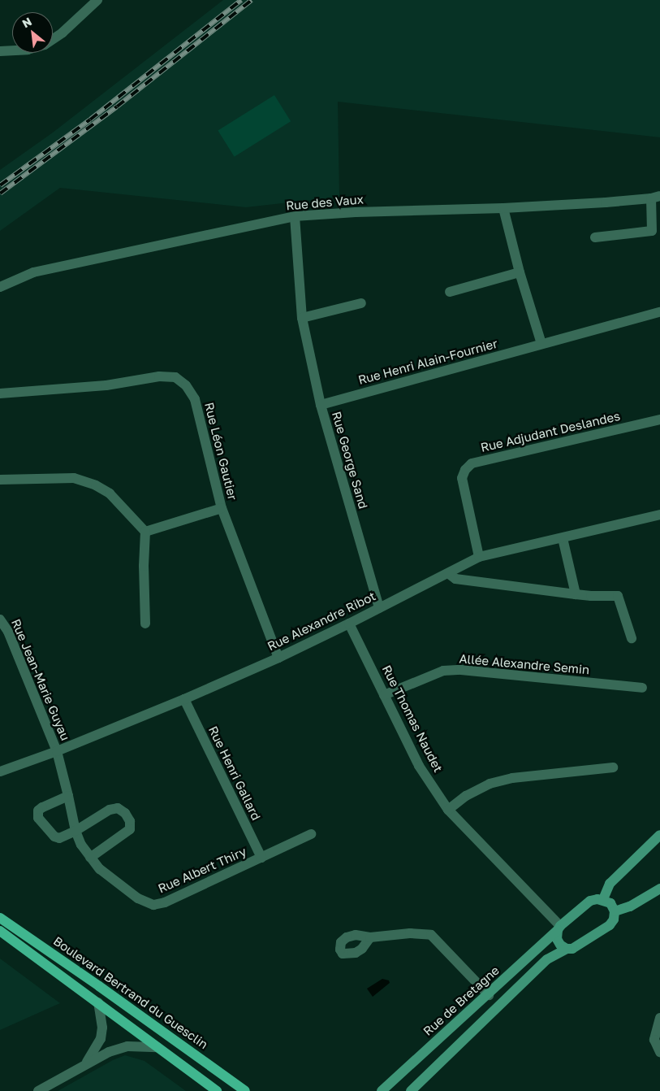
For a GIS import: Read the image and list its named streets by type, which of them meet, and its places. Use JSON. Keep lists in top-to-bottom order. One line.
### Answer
{"streets":{"main road":["Boulevard Bertrand du Guesclin","Rue de Bretagne"],"street":["Rue des Vaux","Rue Henri Alain-Fournier","Rue Adjudant Deslandes","Rue Léon Gautier","Rue George Sand","Rue Alexandre Ribot","Allée Alexandre Semin","Rue Jean-Marie Guyau","Rue Thomas Naudet","Rue Henri Gallard","Rue Albert Thiry"]},"crossings":[["Rue des Vaux","Rue George Sand"],["Rue Henri Alain-Fournier","Rue George Sand"],["Rue Adjudant Deslandes","Rue Alexandre Ribot"],["Rue Léon Gautier","Rue Alexandre Ribot"],["Rue George Sand","Rue Alexandre Ribot"],["Rue Alexandre Ribot","Rue Jean-Marie Guyau"],["Rue Alexandre Ribot","Rue Thomas Naudet"],["Rue Alexandre Ribot","Rue Henri Gallard"],["Rue Alexandre Ribot","Rue Albert Thiry"],["Allée Alexandre Semin","Rue Thomas Naudet"],["Rue Jean-Marie Guyau","Rue Albert Thiry"],["Rue Thomas Naudet","Rue de Bretagne"],["Rue Henri Gallard","Rue Albert Thiry"]],"north":"top left"}
